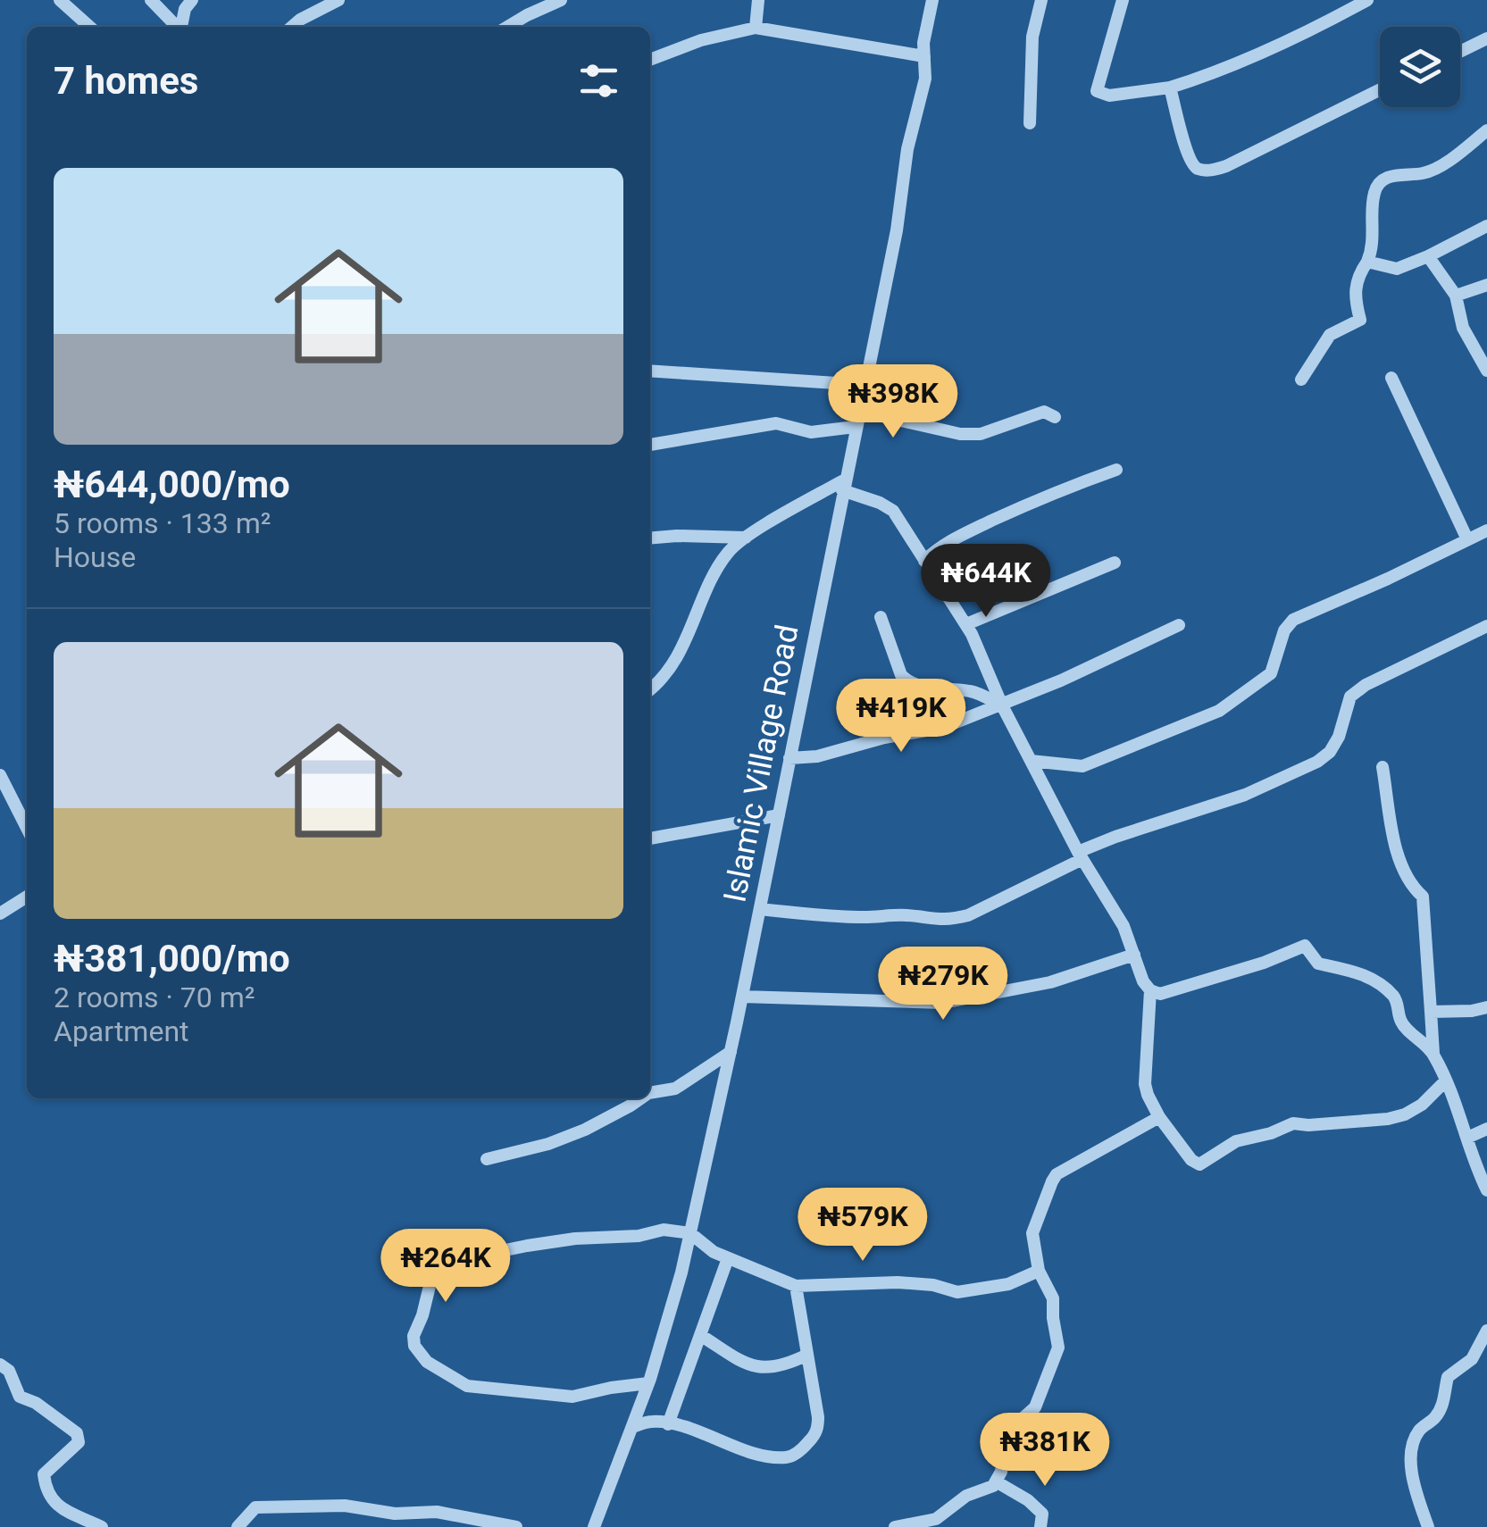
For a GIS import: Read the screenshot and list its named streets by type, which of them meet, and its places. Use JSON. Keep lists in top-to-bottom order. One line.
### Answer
{"streets":{"street":["Islamic Village Road"]},"page":{"heading":"7 homes","list":[{"name":"₦644,000/mo","note":"5 rooms · 133 m² · House"},{"name":"₦381,000/mo","note":"2 rooms · 70 m² · Apartment"}],"price":["₦398K","₦644K","₦419K","₦279K","₦579K","₦264K","₦381K"]}}
